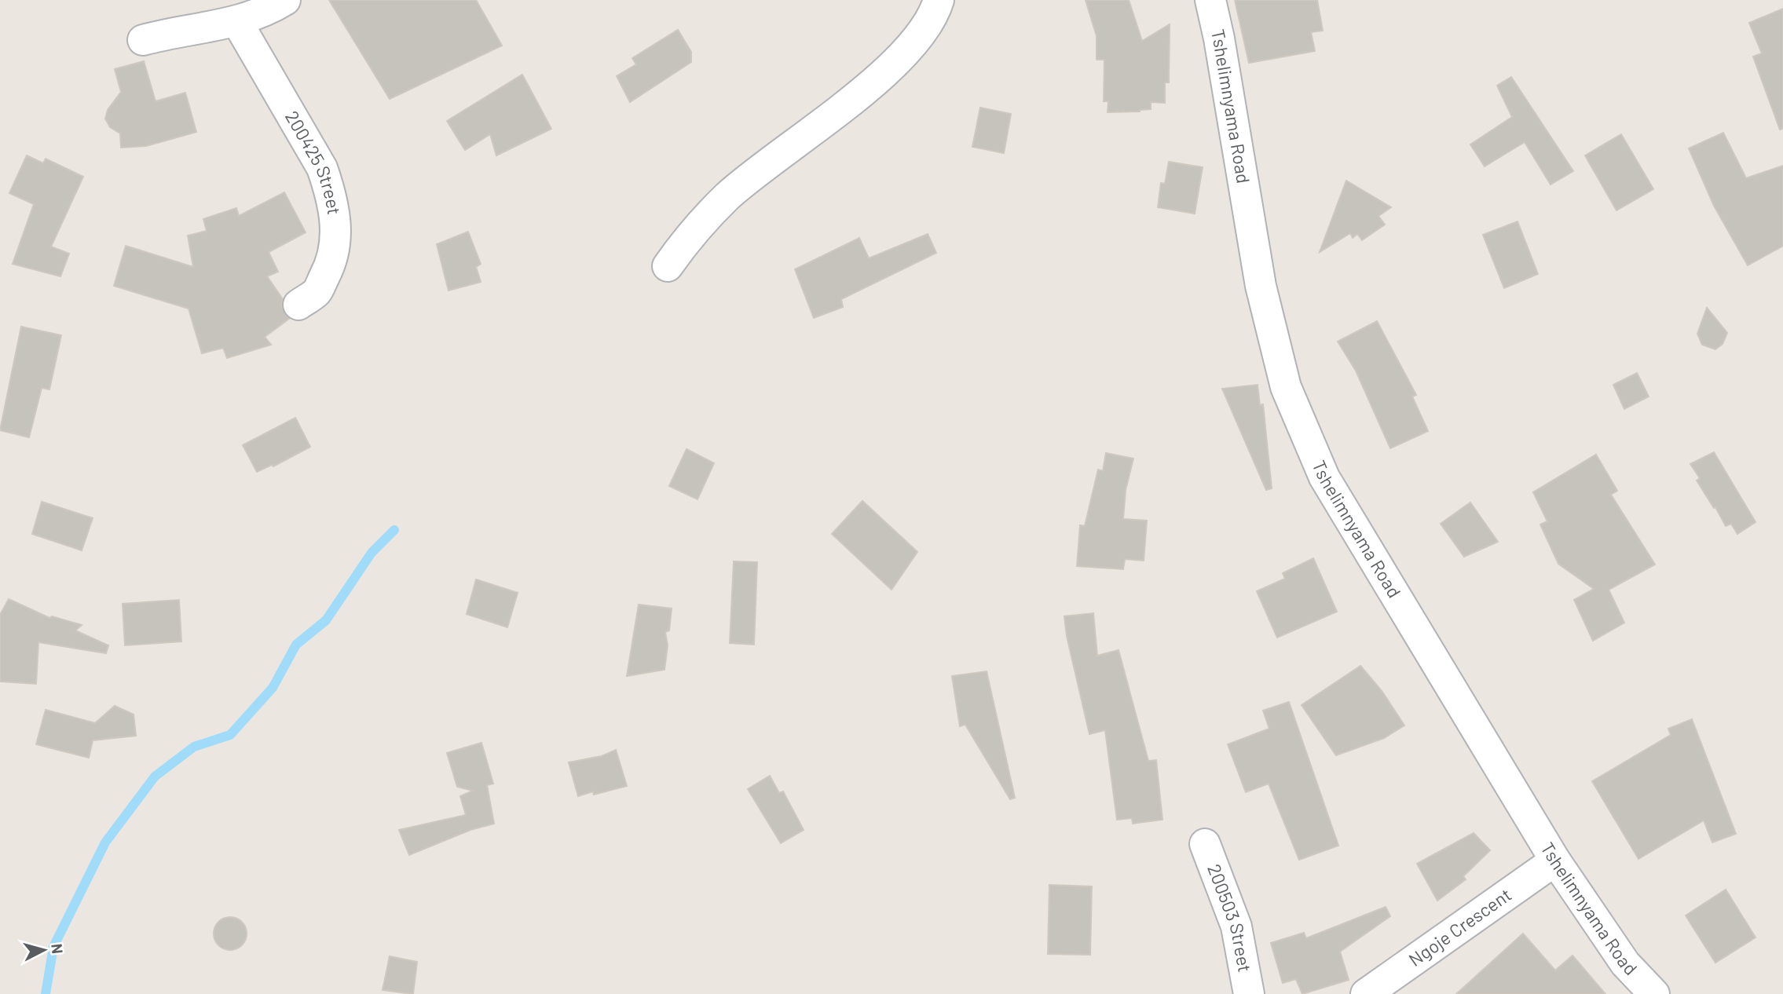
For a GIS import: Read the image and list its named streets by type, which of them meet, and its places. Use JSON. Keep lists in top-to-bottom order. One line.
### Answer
{"streets":{"street":["Tshelimnyama Road","200425 Street","200503 Street","Ngoje Crescent"]},"crossings":[["Tshelimnyama Road","Ngoje Crescent"]],"north":"right"}
